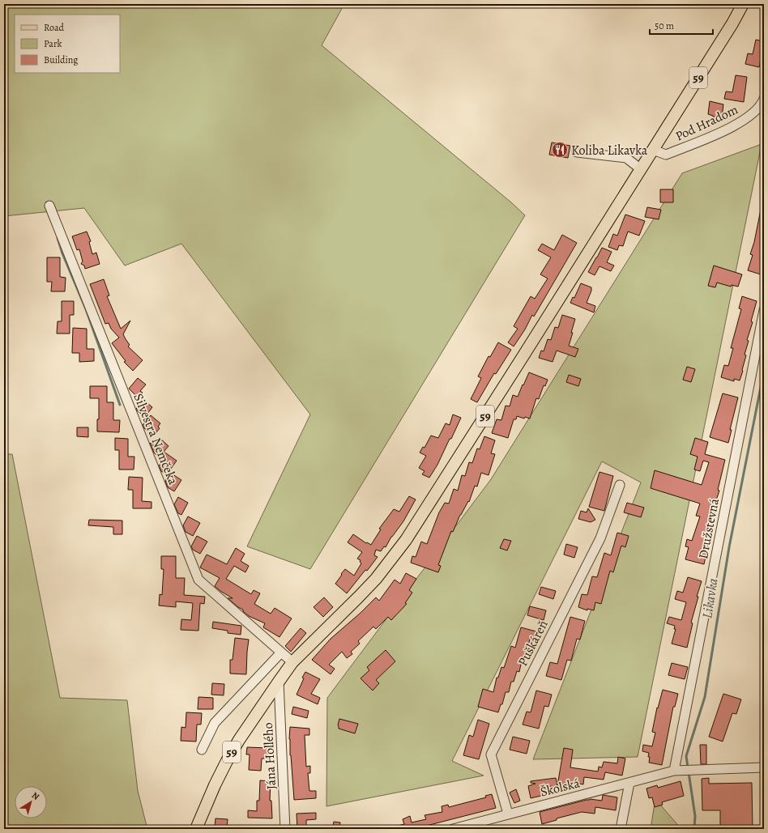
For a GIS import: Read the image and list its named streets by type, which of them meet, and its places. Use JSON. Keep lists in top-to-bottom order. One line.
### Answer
{"streets":{"main road":["59"],"street":["Pod Hradom","Silvestra Nemčeka","Družstevná","Puškáreň","Jána Hollého","Školská"]},"crossings":[["59","Pod Hradom"],["59","Silvestra Nemčeka"],["59","Jána Hollého"],["Družstevná","Školská"],["Puškáreň","Školská"]],"water":["Likavka"],"places":{"restaurant":["Koliba Likavka"]},"legend":["Road","Park","Building"],"scale_bar":"50 m","north":"top right"}
